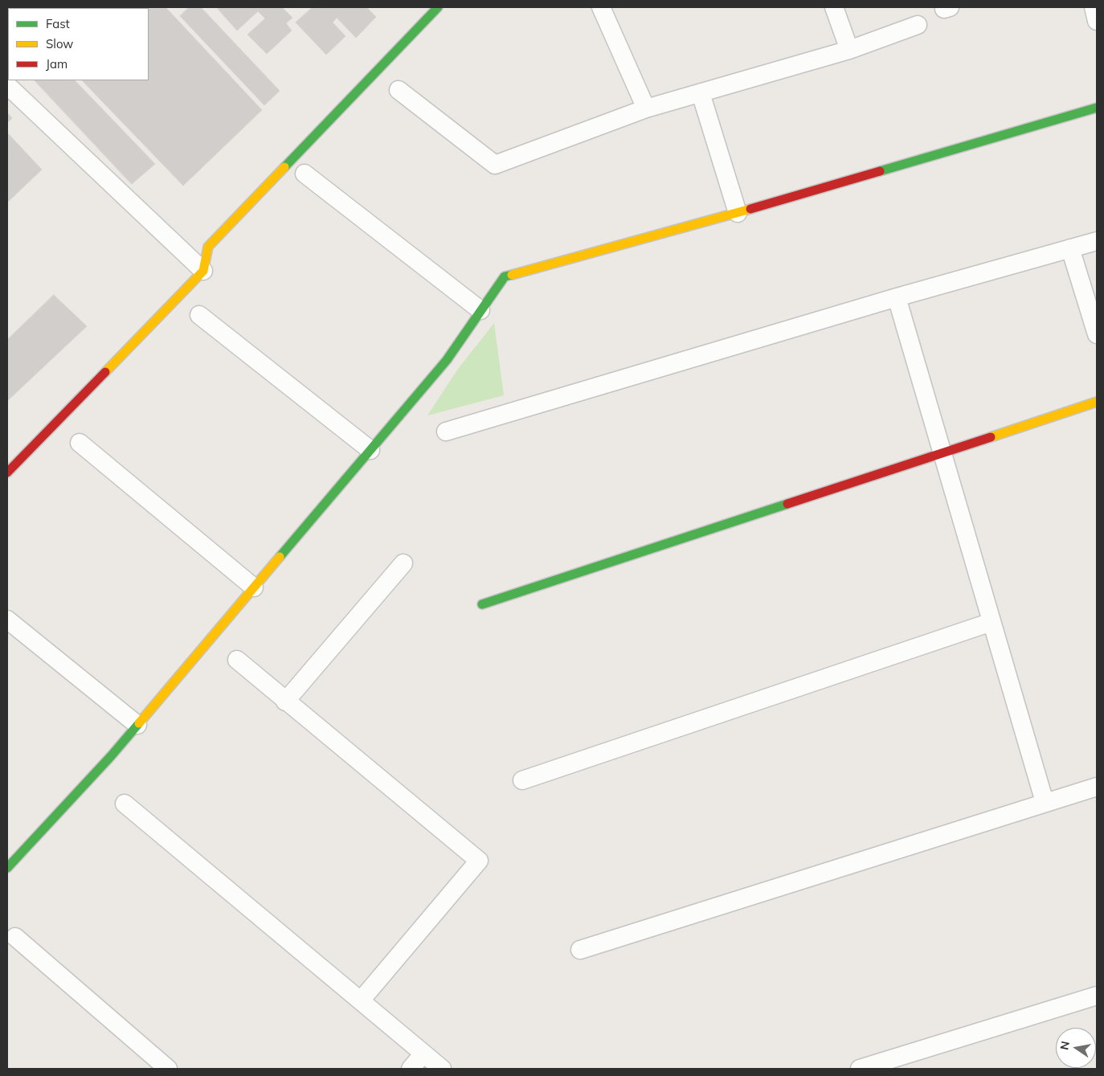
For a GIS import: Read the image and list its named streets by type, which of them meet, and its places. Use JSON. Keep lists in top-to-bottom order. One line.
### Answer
{"legend":["Fast","Slow","Jam"],"north":"left"}
